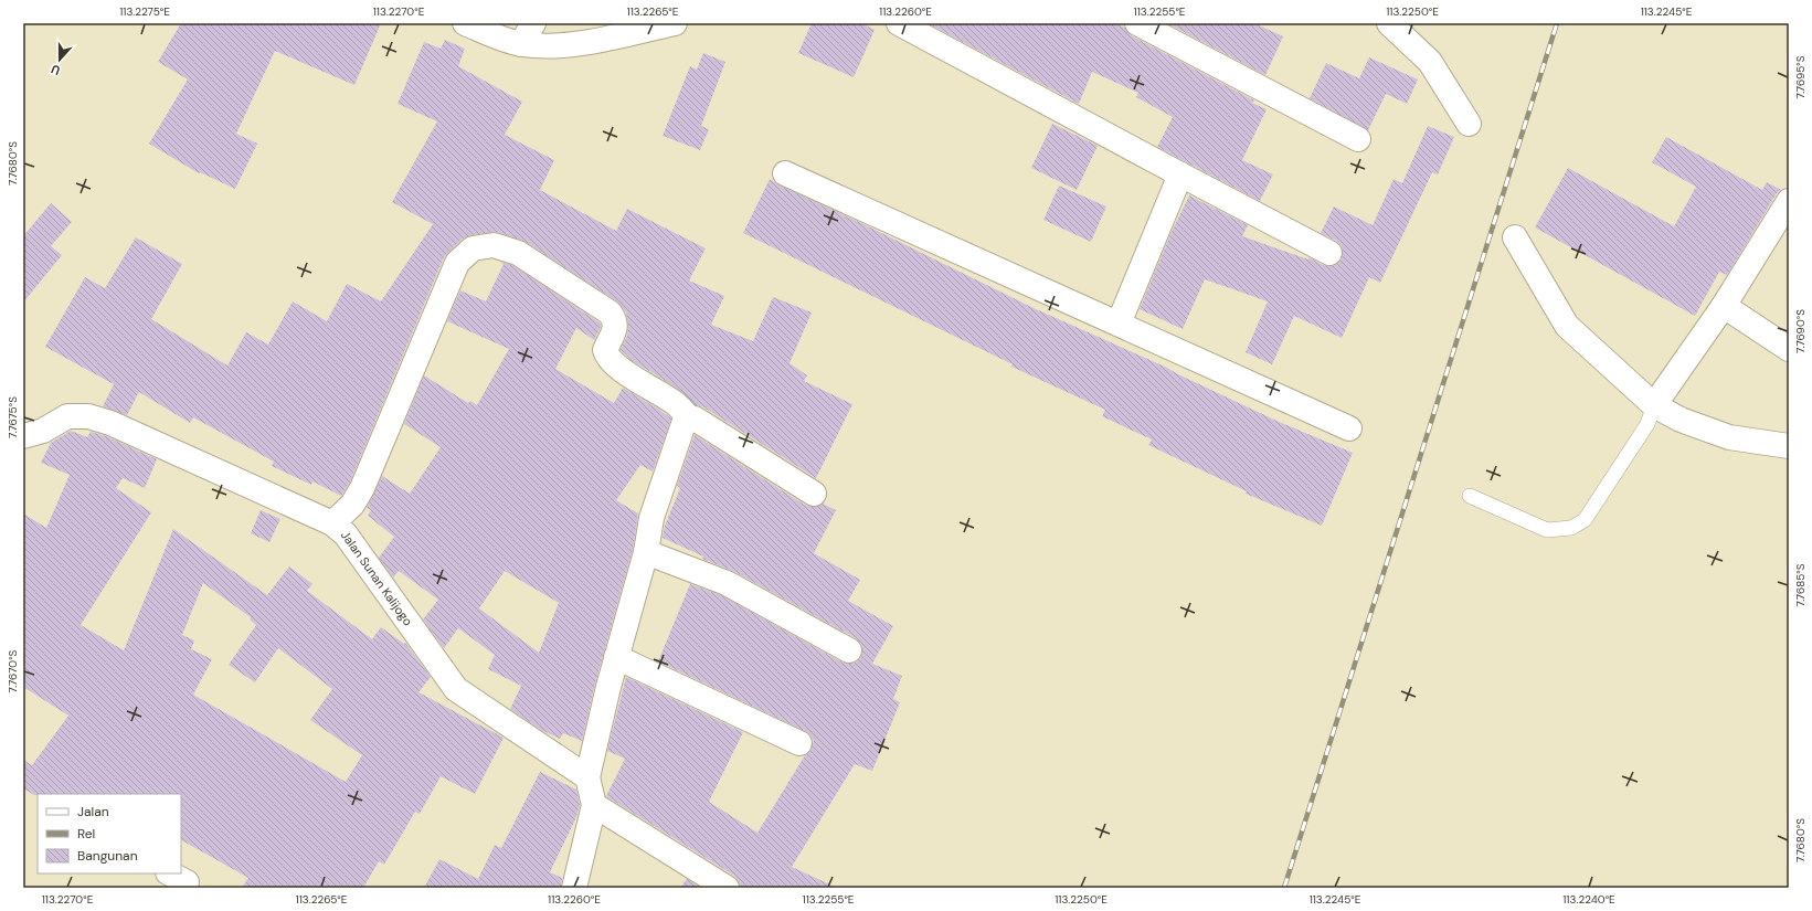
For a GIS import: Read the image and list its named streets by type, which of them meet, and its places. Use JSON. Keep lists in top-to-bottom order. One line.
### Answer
{"streets":{"street":["Jalan Sunan Kalijogo"]},"legend":["Jalan","Rel","Bangunan"],"north":"bottom","coordinates":["113.2275°E","113.2270°E","113.2265°E","113.2260°E","113.2255°E","113.2250°E","113.2245°E","7.7695°S","7.7680°S","7.7690°S","7.7675°S","7.7685°S","7.7670°S","113.2240°E"]}
